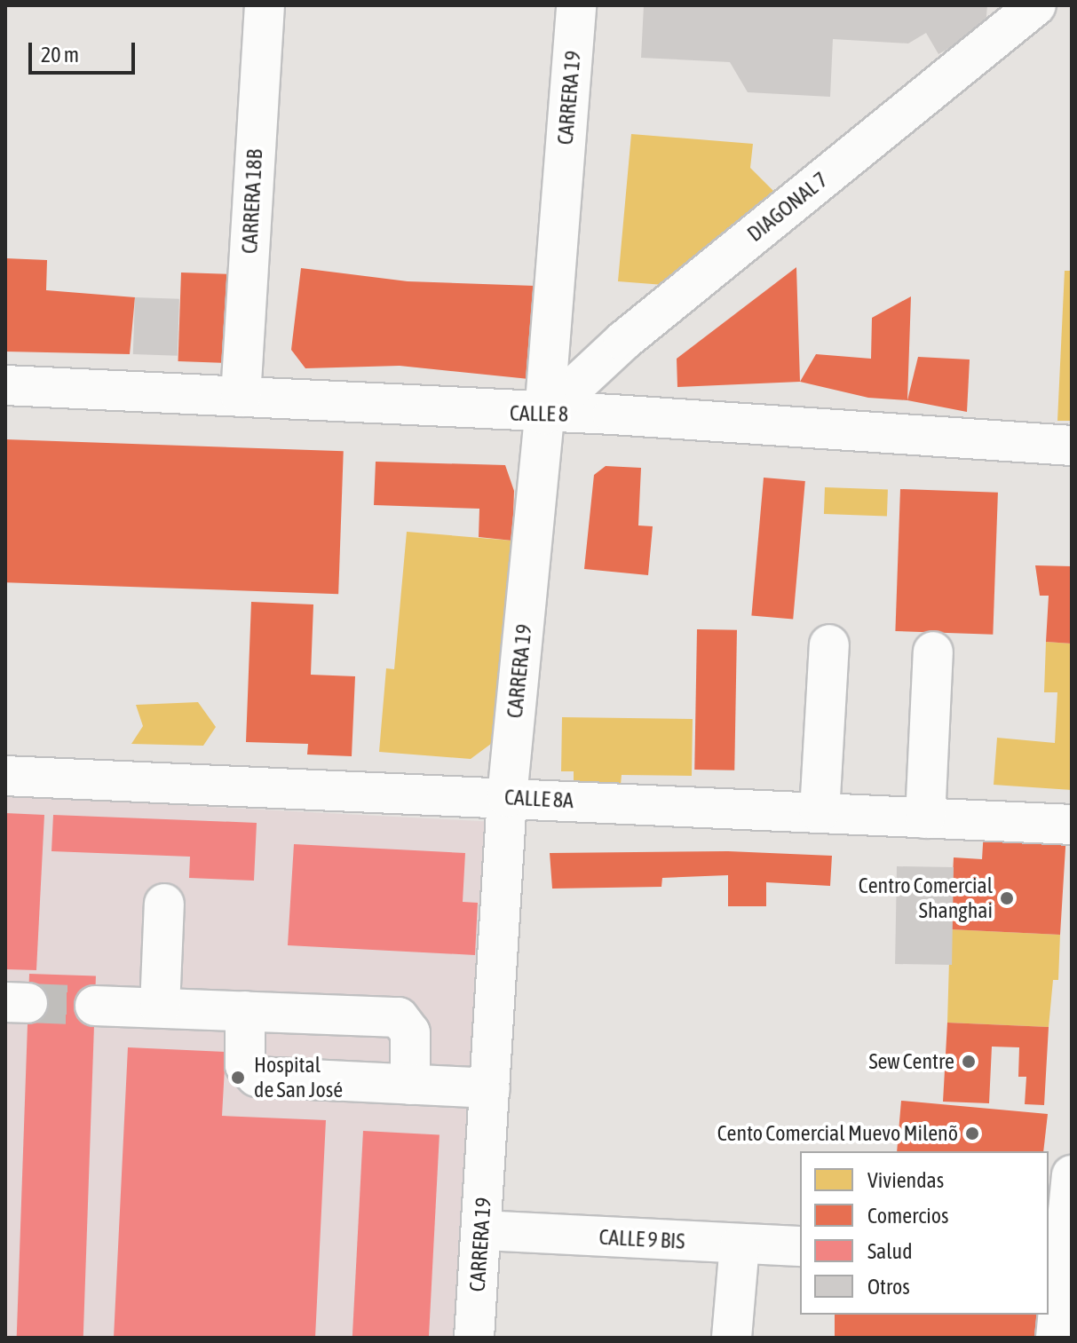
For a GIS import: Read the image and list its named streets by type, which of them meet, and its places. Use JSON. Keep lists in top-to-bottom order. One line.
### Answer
{"streets":{"street":["CARRERA 19","CARRERA 18B","DIAGONAL 7","CALLE 8","CALLE 8A","CALLE 9 BIS"]},"crossings":[["CARRERA 19","DIAGONAL 7"],["CARRERA 19","CALLE 8"],["CARRERA 19","CALLE 8A"],["CARRERA 19","CALLE 9 BIS"],["CARRERA 18B","CALLE 8"],["DIAGONAL 7","CALLE 8"]],"places":["Centro Comercial Shanghai","Sew Centre","Hospital de San José","Cento Comercial Muevo Milenõ"],"legend":["Viviendas","Comercios","Salud","Otros"],"scale_bar":"20 m"}
